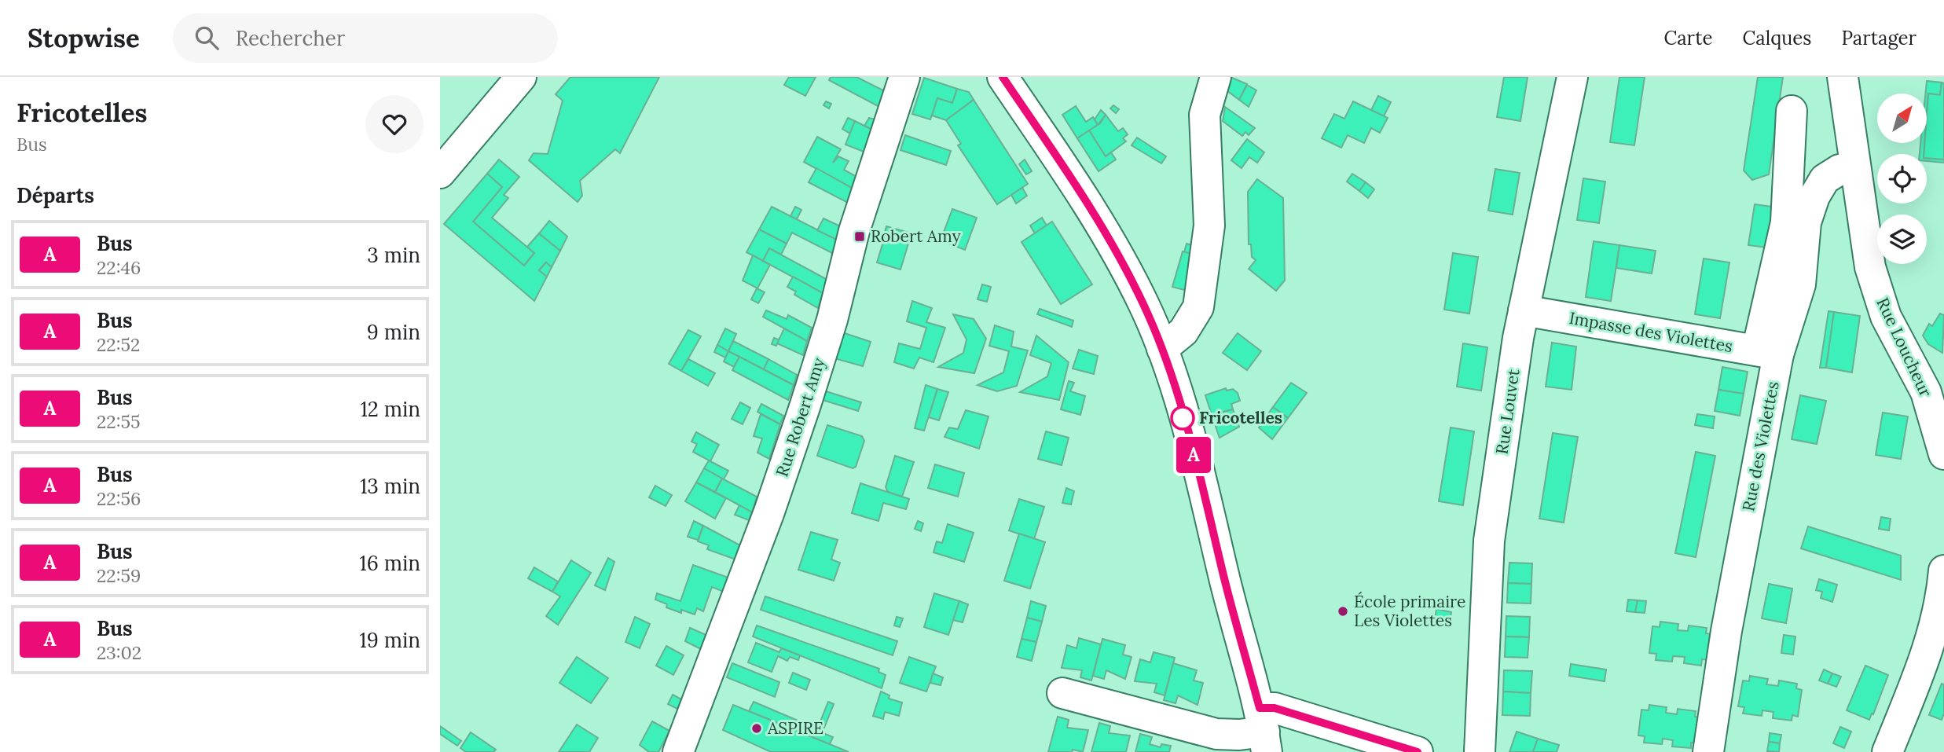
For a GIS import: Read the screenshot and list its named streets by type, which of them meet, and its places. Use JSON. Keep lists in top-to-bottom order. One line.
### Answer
{"streets":{"street":["Impasse des Violettes","Rue Loucheur","Rue Louvet","Rue Robert Amy","Rue des Violettes"]},"crossings":[["Impasse des Violettes","Rue Louvet"],["Impasse des Violettes","Rue des Violettes"],["Rue Loucheur","Rue des Violettes"]],"places":{"transit":["Robert Amy"],"other":["Fricotelles","École primaire Les Violettes","ASPIRE"]},"lines":["bus line A"],"north":"top right","page":{"header":"Stopwise","search":"Rechercher","nav":["Carte","Calques","Partager"],"heading":[["Fricotelles","Bus"],"Départs"],"on_map":"A","list":[{"mark":"A","name":"Bus","note":"22:46","value":"3 min"},{"mark":"A","name":"Bus","note":"22:52","value":"9 min"},{"mark":"A","name":"Bus","note":"22:55","value":"12 min"},{"mark":"A","name":"Bus","note":"22:56","value":"13 min"},{"mark":"A","name":"Bus","note":"22:59","value":"16 min"},{"mark":"A","name":"Bus","note":"23:02","value":"19 min"}]}}
